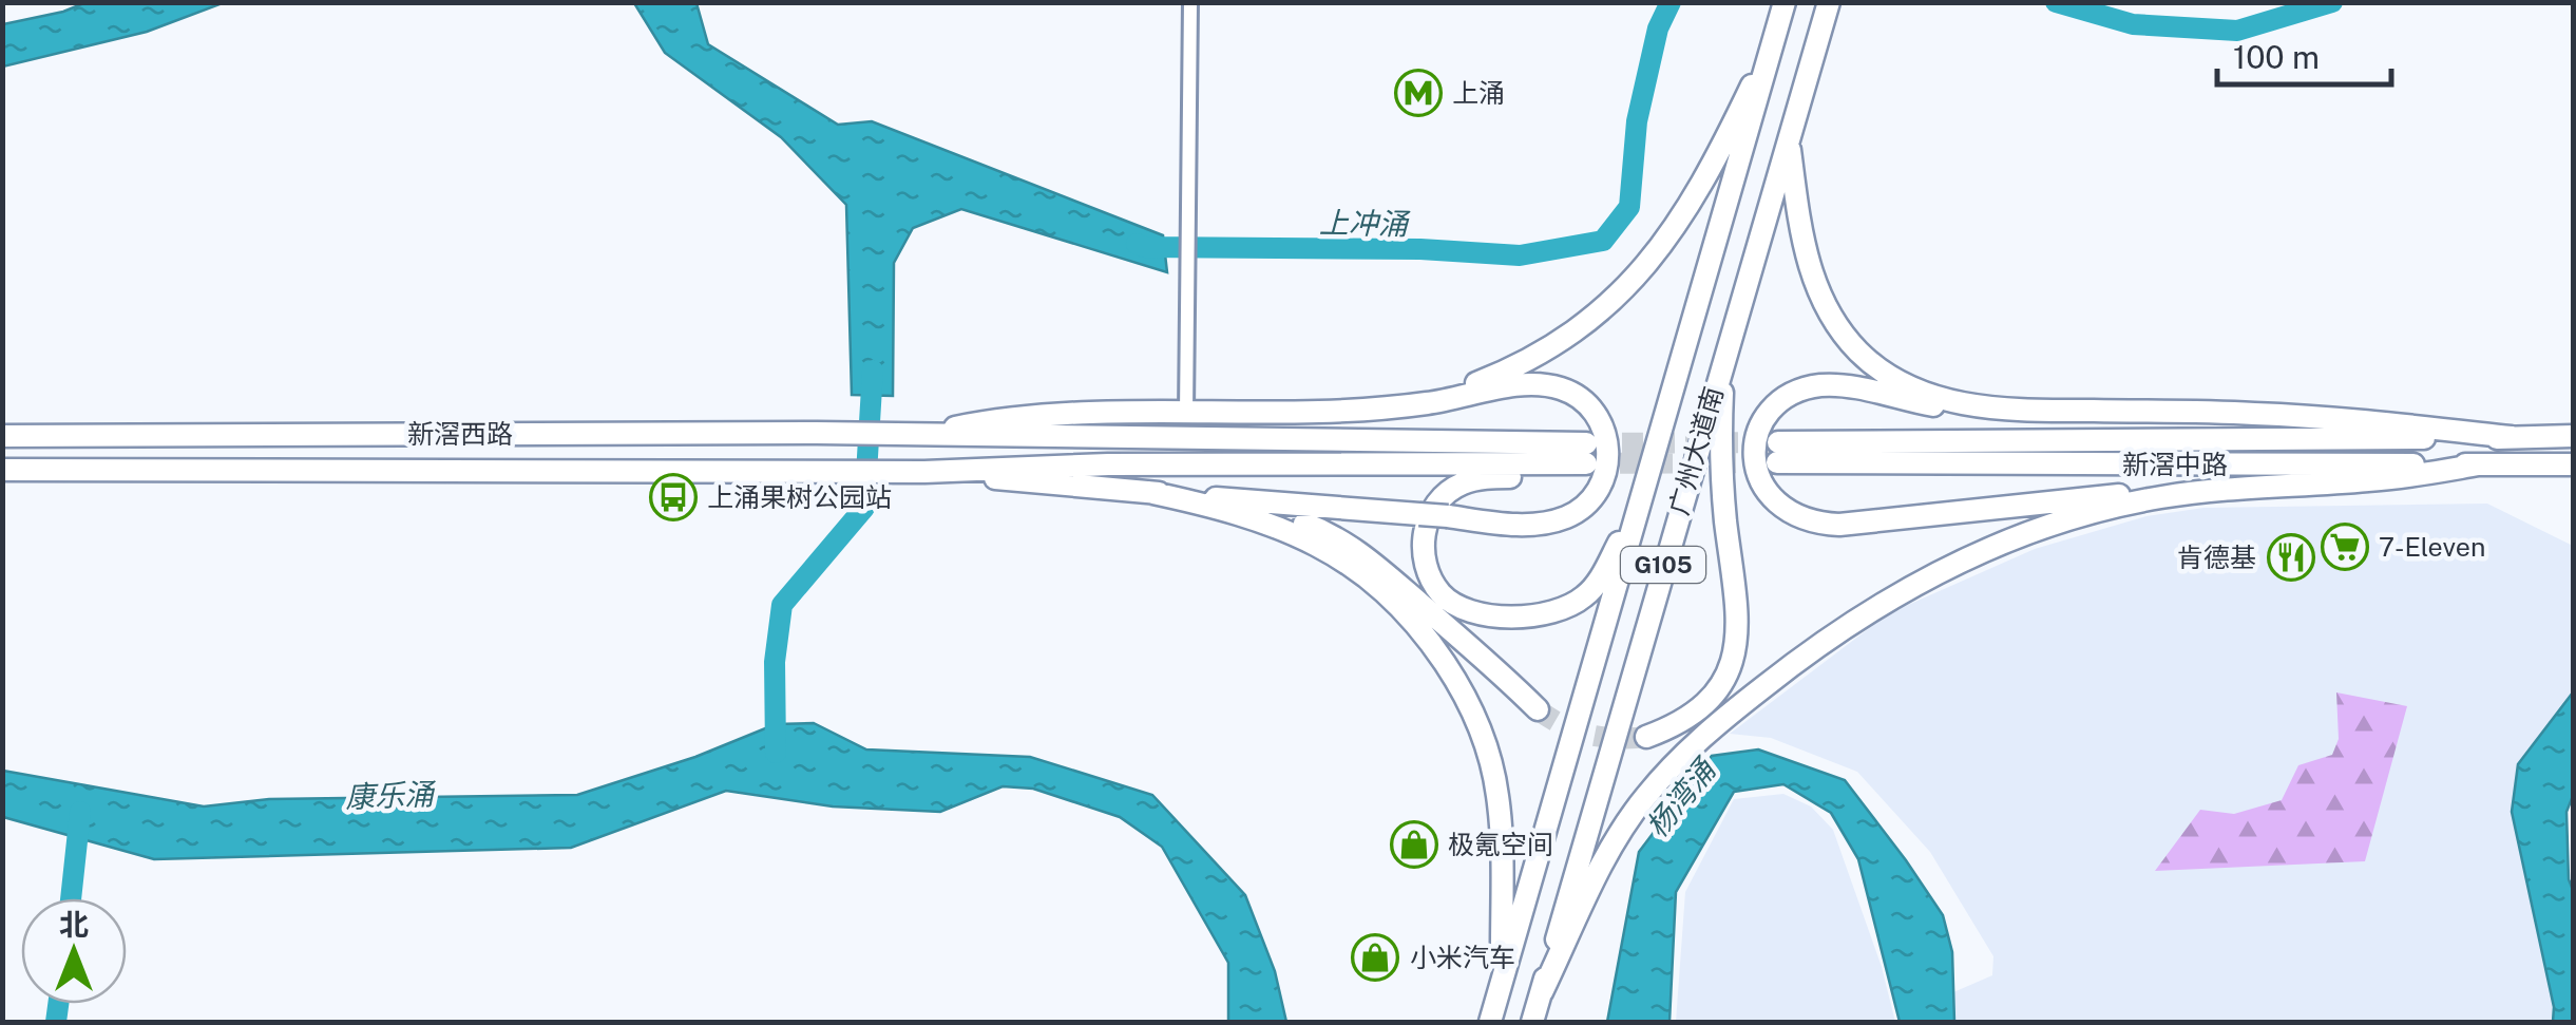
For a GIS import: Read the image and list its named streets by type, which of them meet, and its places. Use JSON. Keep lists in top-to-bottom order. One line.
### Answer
{"streets":{"highway":["新滘西路","广州大道南","新滘中路","G105"]},"water":["上冲涌","康乐涌","杨湾涌"],"places":{"metro station":["上涌"],"bus stop":["上涌果树公园站"],"supermarket":["7-Eleven"],"restaurant":["肯德基"],"shop":["极氪空间","小米汽车"]},"scale_bar":"100 m","north":"top"}
